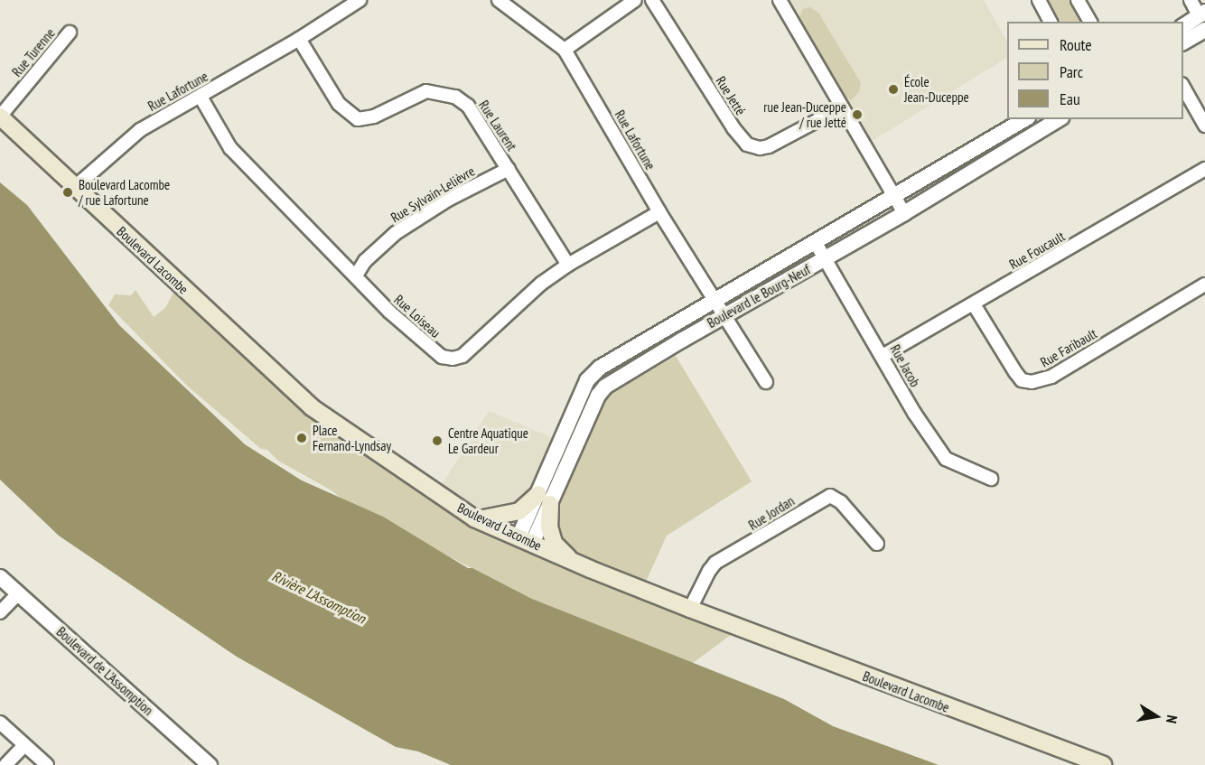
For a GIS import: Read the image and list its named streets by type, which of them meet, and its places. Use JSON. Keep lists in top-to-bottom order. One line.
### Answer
{"streets":{"main road":["Boulevard Lacombe"],"street":["Rue Turenne","Rue Lafortune","Rue Jetté","Rue Laurent","Rue Sylvain-Lelièvre","Rue Foucault","Boulevard le Bourg-Neuf","Rue Loiseau","Rue Faribault","Rue Jacob","Rue Jordan","Boulevard de L'Assomption"]},"crossings":[["Rue Turenne","Boulevard Lacombe"],["Rue Lafortune","Rue Laurent"],["Rue Lafortune","Boulevard Lacombe"],["Rue Lafortune","Boulevard le Bourg-Neuf"],["Rue Lafortune","Rue Loiseau"],["Rue Laurent","Rue Sylvain-Lelièvre"],["Rue Laurent","Rue Loiseau"],["Rue Sylvain-Lelièvre","Rue Loiseau"],["Rue Foucault","Rue Faribault"],["Rue Foucault","Rue Jacob"],["Boulevard Lacombe","Boulevard le Bourg-Neuf"],["Boulevard Lacombe","Rue Jordan"],["Boulevard le Bourg-Neuf","Rue Jacob"]],"water":["Rivière L'Assomption"],"places":["École Jean-Duceppe","rue Jean-Duceppe / rue Jetté","Boulevard Lacombe / rue Lafortune","Place Fernand-Lyndsay","Centre Aquatique Le Gardeur"],"legend":["Route","Parc","Eau"],"north":"right"}
